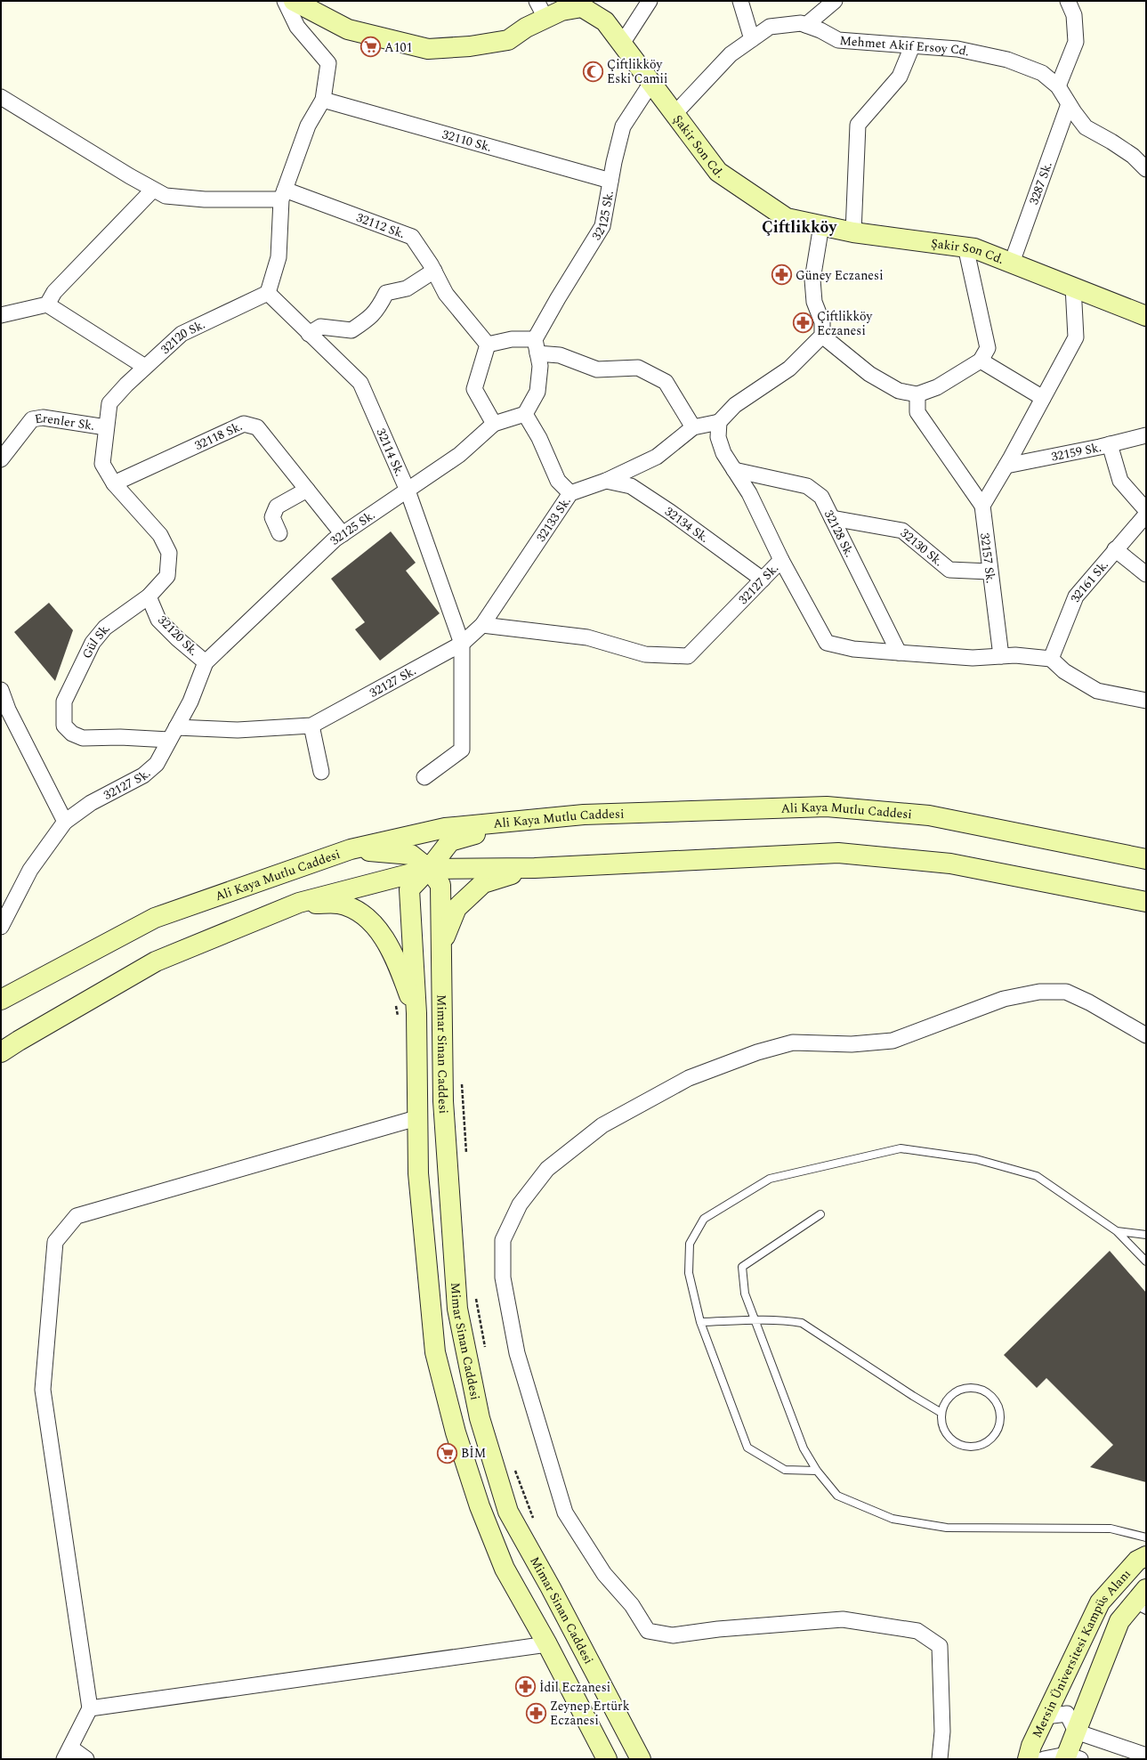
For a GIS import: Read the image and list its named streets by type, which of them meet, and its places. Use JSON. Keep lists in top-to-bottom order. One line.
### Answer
{"streets":{"street":["Mehmet Akif Ersoy Cd.","32110 Sk.","Şakir Son Cd.","3287 Sk.","32125 Sk.","32112 Sk.","32120 Sk.","Erenler Sk.","32118 Sk.","32159 Sk.","32114 Sk.","32133 Sk.","32134 Sk.","32128 Sk.","32130 Sk.","32157 Sk.","32161 Sk.","32127 Sk.","Gül Sk.","Ali Kaya Mutlu Caddesi","Mimar Sinan Caddesi","Mersin Üniversitesi Kampüs Alanı"]},"crossings":[["Mehmet Akif Ersoy Cd.","Şakir Son Cd."],["Mehmet Akif Ersoy Cd.","3287 Sk."],["32110 Sk.","32125 Sk."],["Şakir Son Cd.","3287 Sk."],["Şakir Son Cd.","32125 Sk."],["32125 Sk.","32112 Sk."],["32125 Sk.","32120 Sk."],["32125 Sk.","32118 Sk."],["32125 Sk.","32114 Sk."],["32125 Sk.","32127 Sk."],["32120 Sk.","Erenler Sk."],["32120 Sk.","32118 Sk."],["32120 Sk.","32114 Sk."],["32120 Sk.","Gül Sk."],["32114 Sk.","32133 Sk."],["32114 Sk.","32127 Sk."],["32133 Sk.","32134 Sk."],["32133 Sk.","32127 Sk."],["32134 Sk.","32127 Sk."],["32128 Sk.","32130 Sk."],["32128 Sk.","32127 Sk."],["32130 Sk.","32157 Sk."],["32157 Sk.","32127 Sk."],["32161 Sk.","32127 Sk."],["32127 Sk.","Gül Sk."],["Ali Kaya Mutlu Caddesi","Mimar Sinan Caddesi"]],"districts":["Çiftlikköy"],"places":{"supermarket":["A101","BİM"],"mosque":["Çiftlikköy Eski Camii"],"pharmacy":["Güney Eczanesi","Çiftlikköy Eczanesi","İdil Eczanesi","Zeynep Ertürk Eczanesi"]}}
